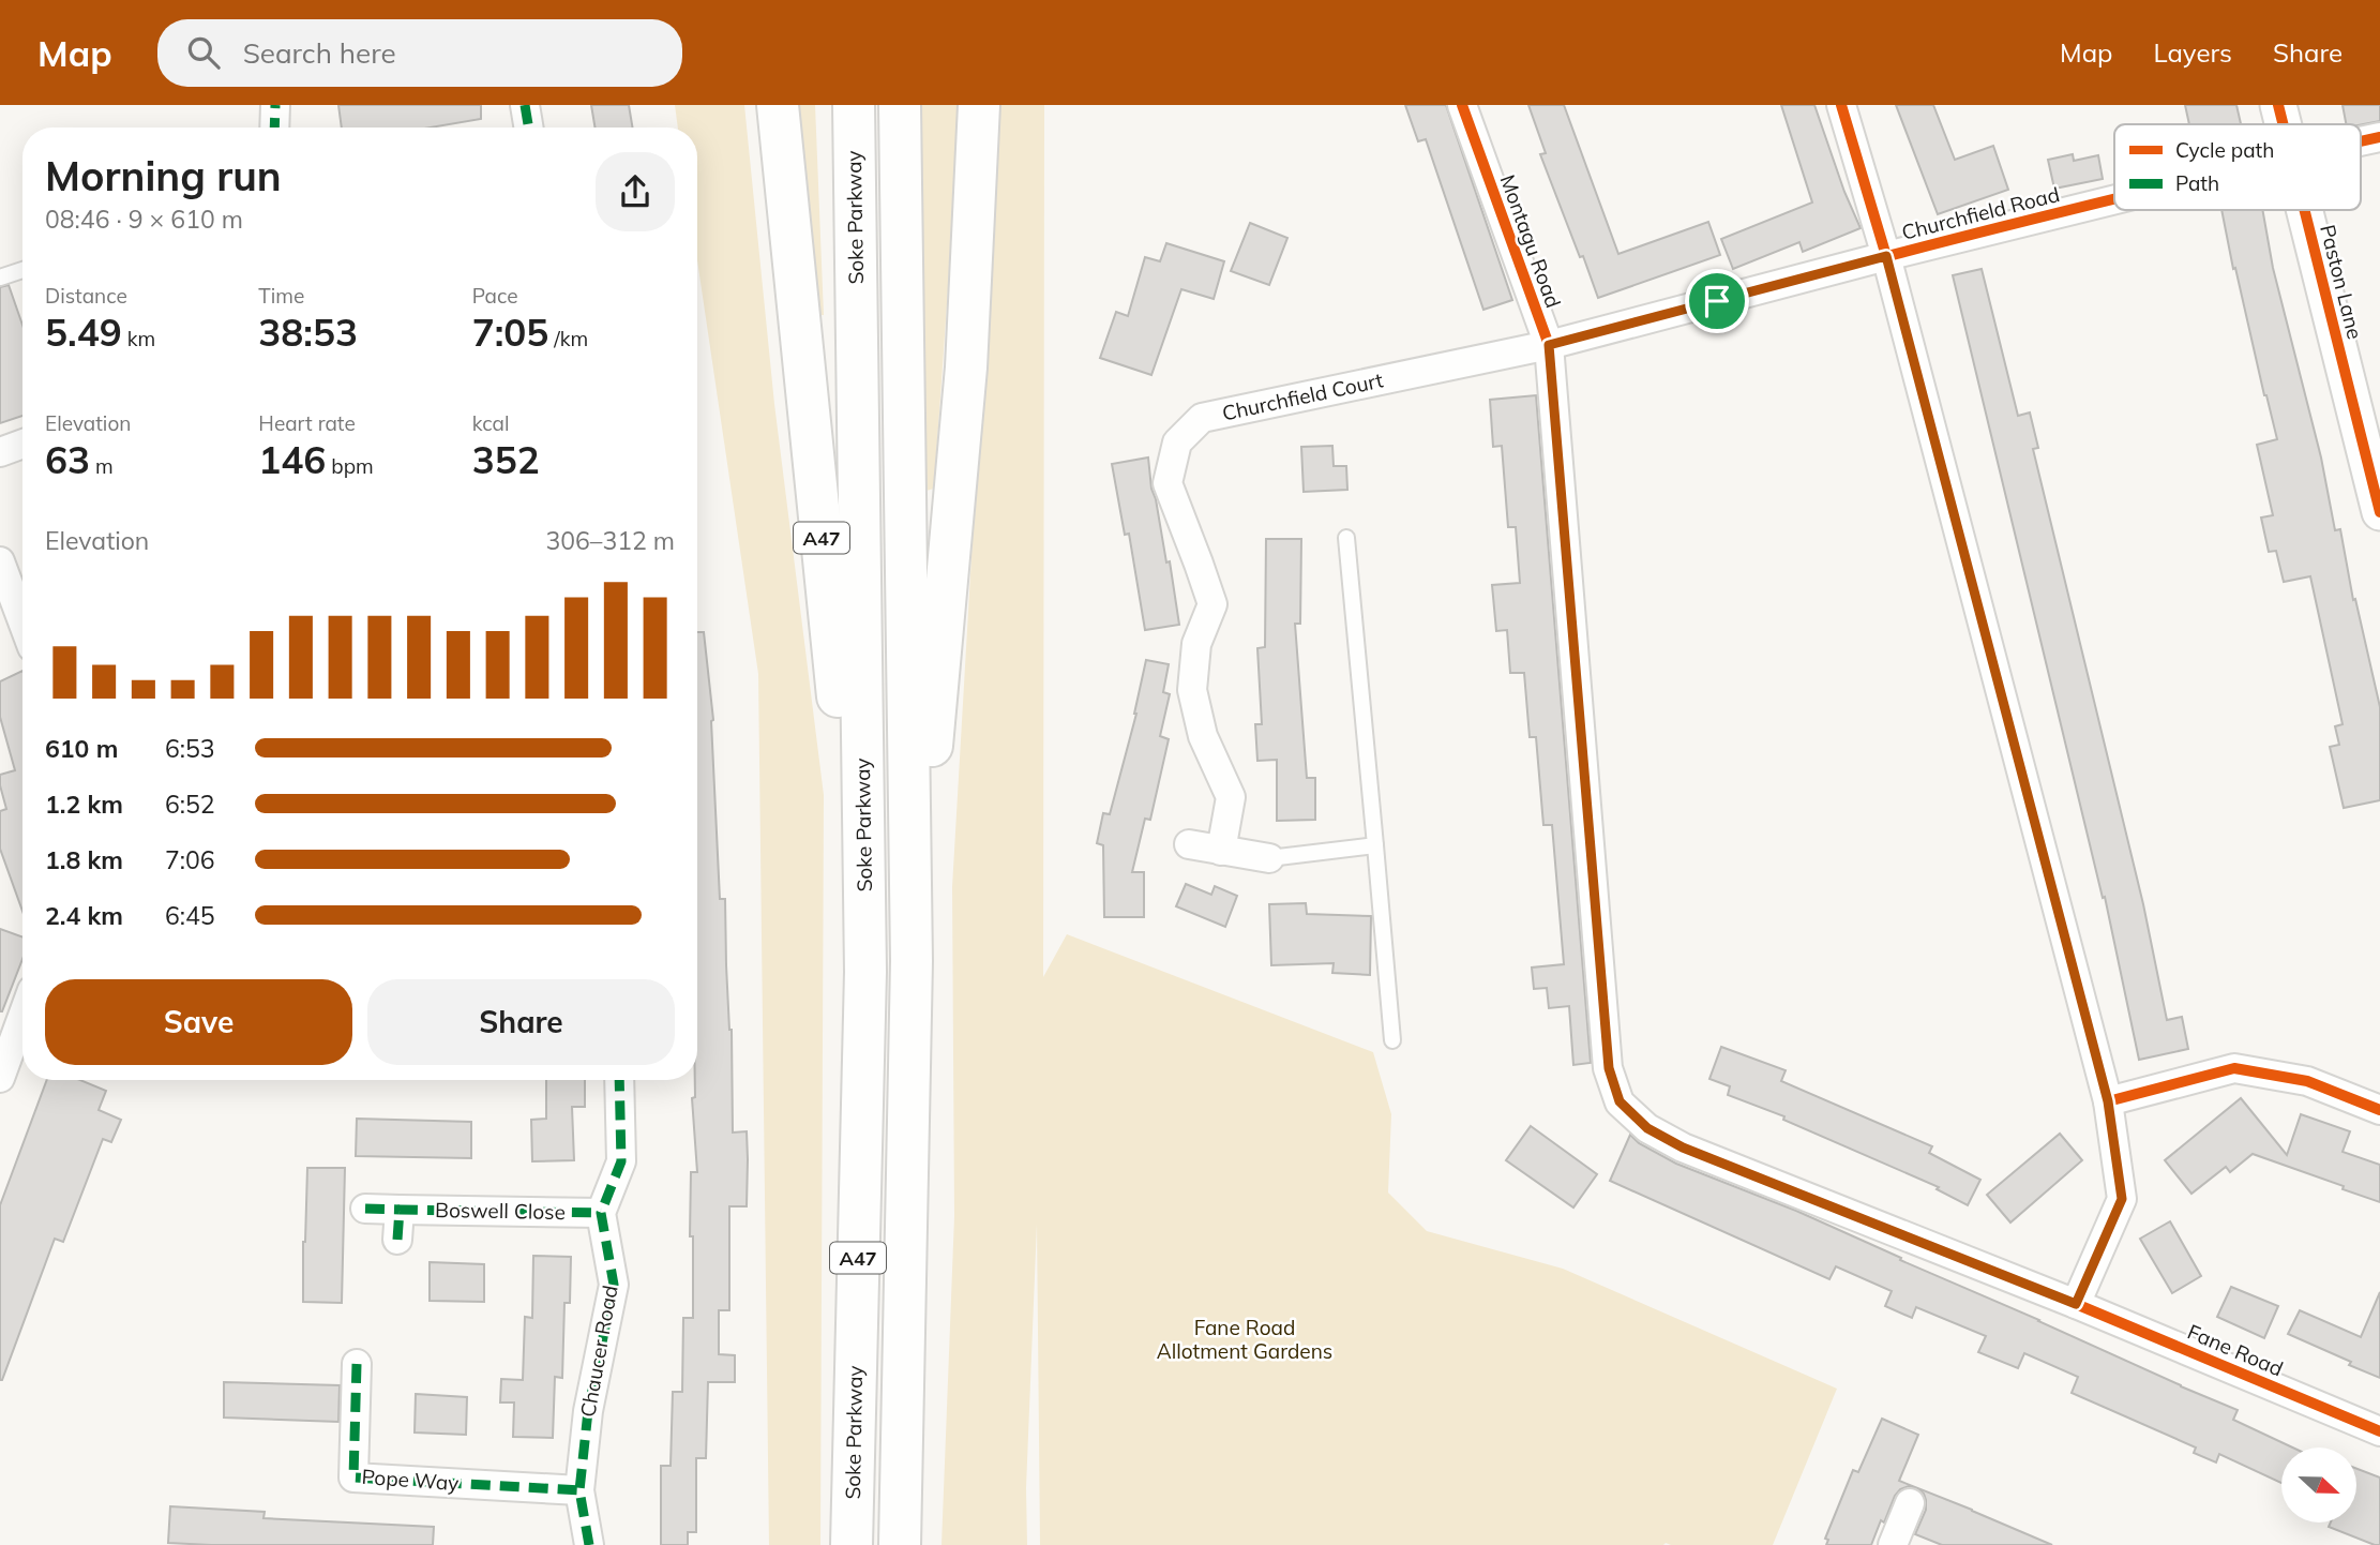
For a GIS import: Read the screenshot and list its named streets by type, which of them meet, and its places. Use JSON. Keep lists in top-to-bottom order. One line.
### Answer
{"streets":{"highway":["Soke Parkway","A47"],"street":["Churchfield Road","Montagu Road","Paston Lane","Churchfield Court","Boswell Close","Fane Road","Chaucer Road","Pope Way"]},"crossings":[["Churchfield Road","Montagu Road"],["Churchfield Road","Churchfield Court"],["Soke Parkway","A47"],["Montagu Road","Churchfield Court"],["Montagu Road","Fane Road"],["Boswell Close","Chaucer Road"],["Chaucer Road","Pope Way"]],"parks":["Fane Road Allotment Gardens"],"legend":["Cycle path","Path"],"north":"right","page":{"header":"Map","search":"Search here","nav":["Map","Layers","Share"],"heading":["Morning run","08:46 · 9 × 610 m"],"stats":[["Distance","5.49 km"],["Time","38:53"],["Pace","7:05 /km"],["Elevation","63 m"],["Heart rate","146 bpm"],["kcal","352"]],"chart":["Elevation","306–312 m"],"list":[{"name":"610 m","note":"6:53"},{"name":"1.2 km","note":"6:52"},{"name":"1.8 km","note":"7:06"},{"name":"2.4 km","note":"6:45"}],"buttons":["Save","Share"]}}
